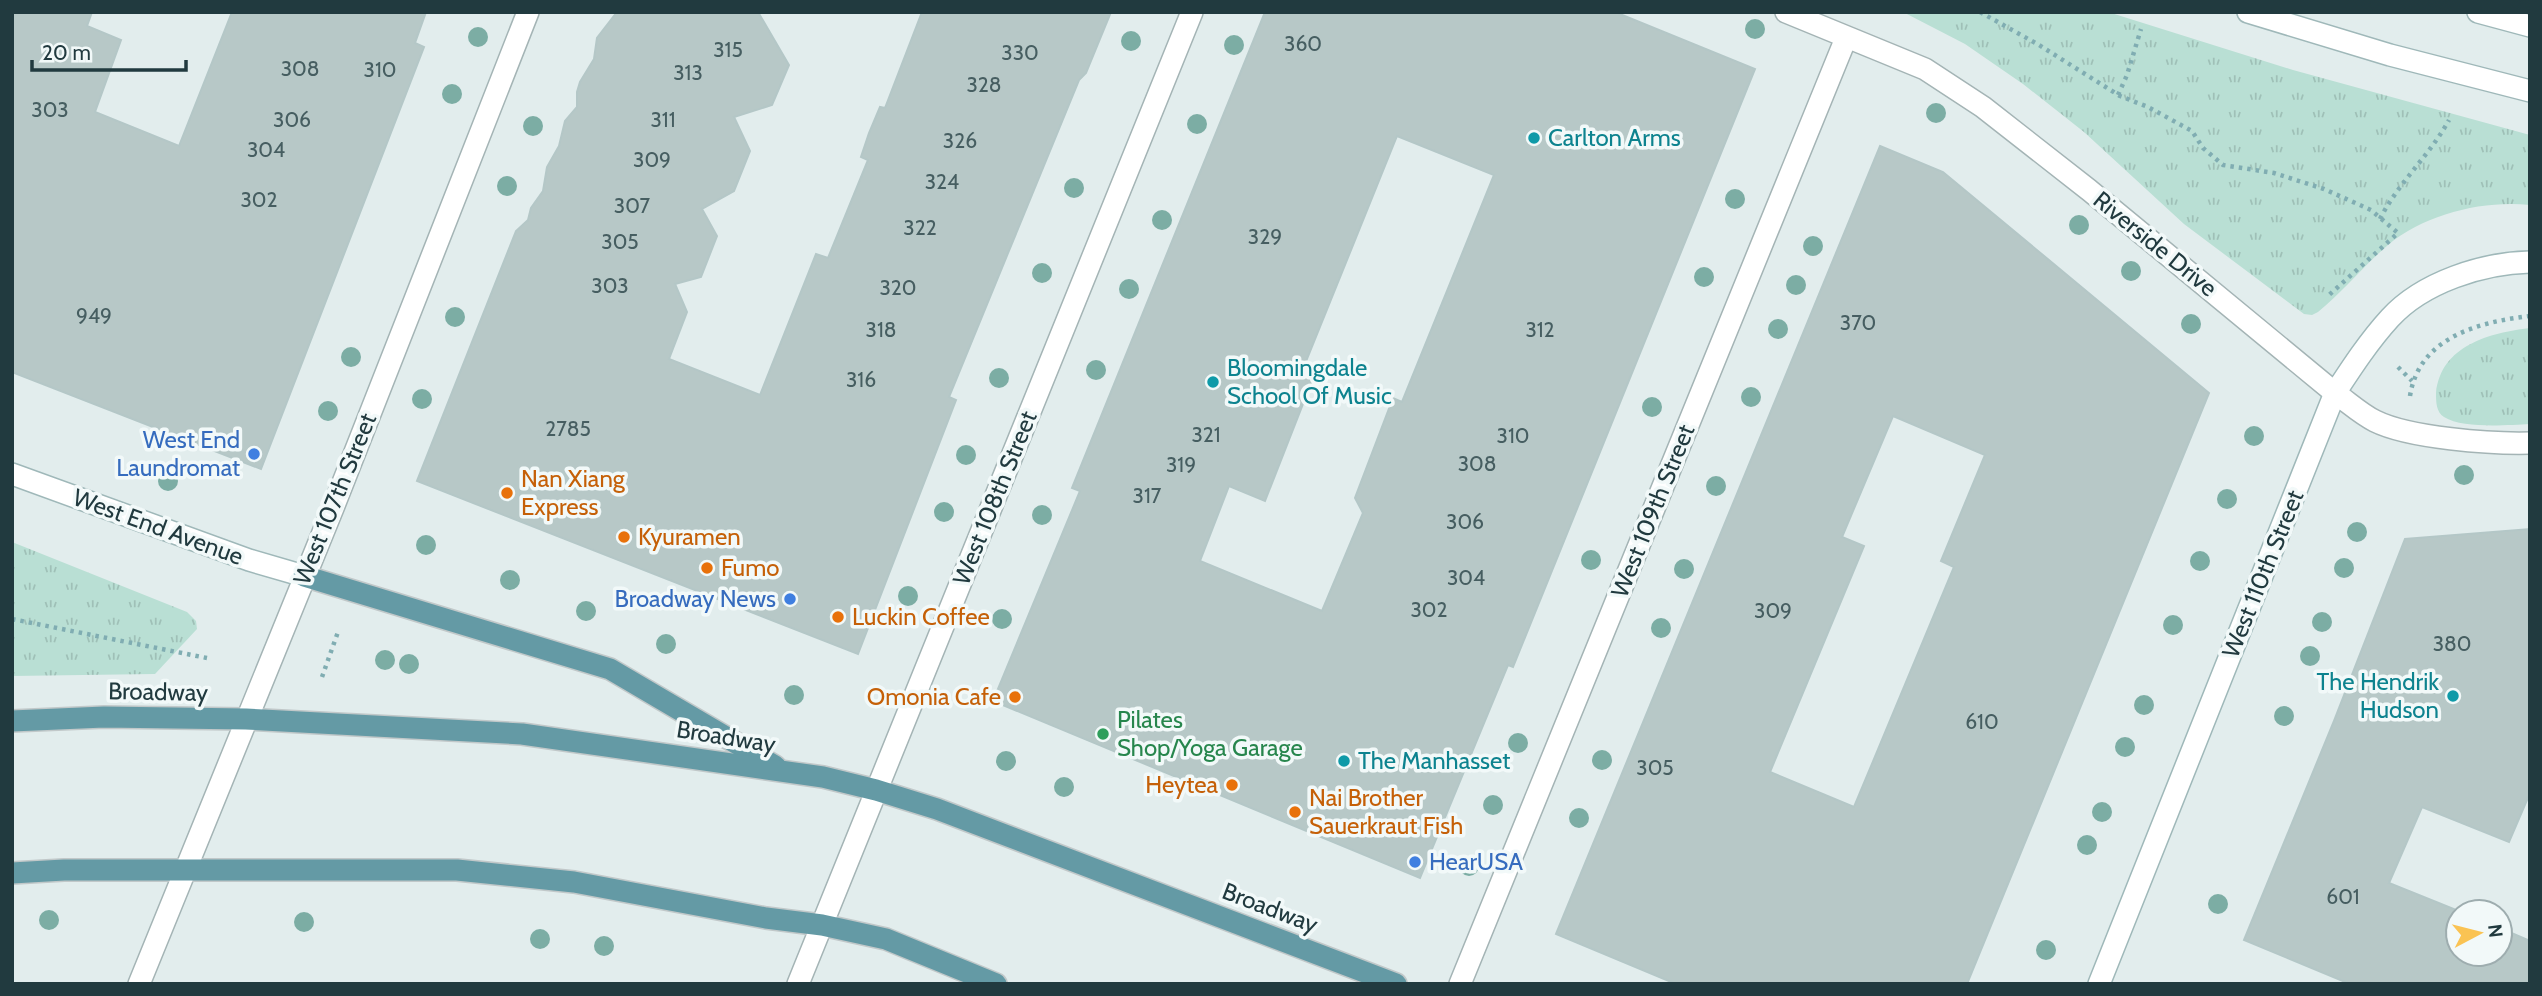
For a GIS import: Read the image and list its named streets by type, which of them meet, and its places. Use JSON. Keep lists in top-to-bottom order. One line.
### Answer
{"streets":{"main road":["Broadway"],"street":["Riverside Drive","West 108th Street","West 107th Street","West 109th Street","West End Avenue","West 110th Street"]},"crossings":[["Riverside Drive","West 109th Street"],["Riverside Drive","West 110th Street"],["West 108th Street","Broadway"],["West 107th Street","West End Avenue"],["West 107th Street","Broadway"]],"places":["Carlton Arms","Bloomingdale School Of Music","West End Laundromat","Nan Xiang Express","Kyuramen","Fumo","Broadway News","Luckin Coffee","The Hendrik Hudson","Omonia Cafe","Pilates Shop/Yoga Garage","The Manhasset","Heytea","Nai Brother Sauerkraut Fish","HearUSA"],"house_numbers":["360","315","330","308","310","313","328","303","306","311","326","304","309","324","302","307","322","329","305","303","320","949","370","318","312","316","2785","321","310","308","319","317","306","304","302","309","380","610","305","601"],"scale_bar":"20 m","north":"right"}
